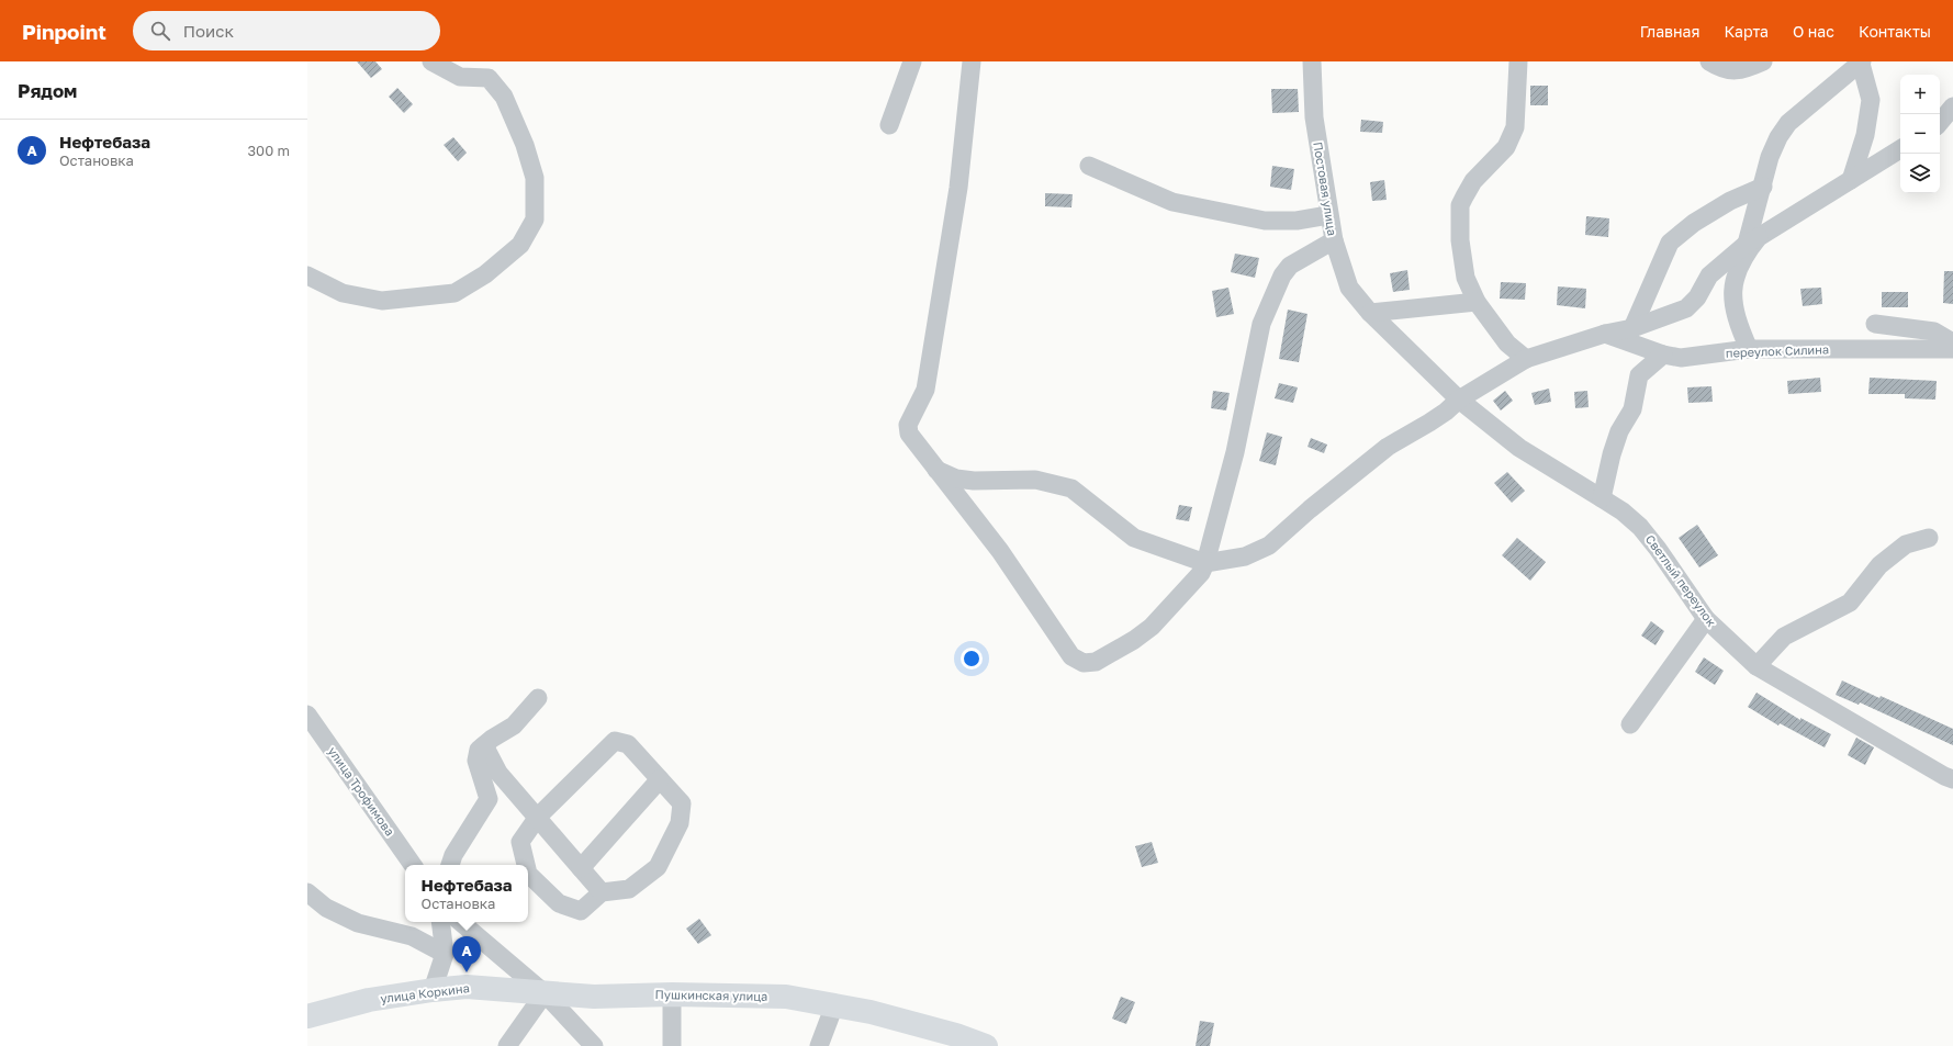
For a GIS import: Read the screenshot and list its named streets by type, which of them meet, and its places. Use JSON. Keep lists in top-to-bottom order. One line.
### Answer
{"streets":{"main road":["улица Коркина","Пушкинская улица"],"street":["Постовая улица","переулок Силина","Светлый переулок","улица Трофимова"]},"crossings":[["Постовая улица","Светлый переулок"],["улица Коркина","Пушкинская улица"]],"page":{"header":"Pinpoint","search":"Поиск","nav":["Главная","Карта","О нас","Контакты"],"heading":"Рядом","map_buttons":["+","−"],"list":[{"mark":"A","name":"Нефтебаза","note":"Остановка","value":"300 m"}],"popup":["Нефтебаза","Остановка"],"pins":"A"}}
